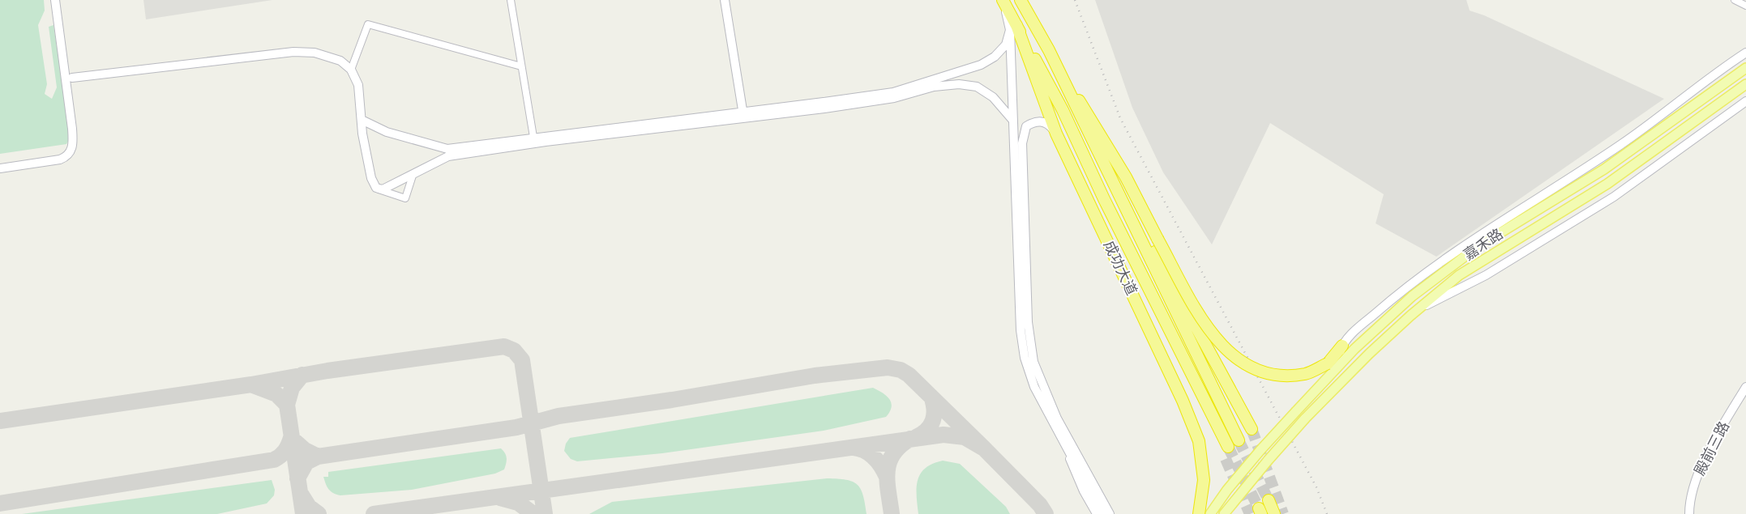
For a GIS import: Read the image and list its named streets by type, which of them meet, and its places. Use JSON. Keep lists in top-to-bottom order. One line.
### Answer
{"streets":{"highway":["成功大道"],"main road":["嘉禾路","殿前三路"]}}
